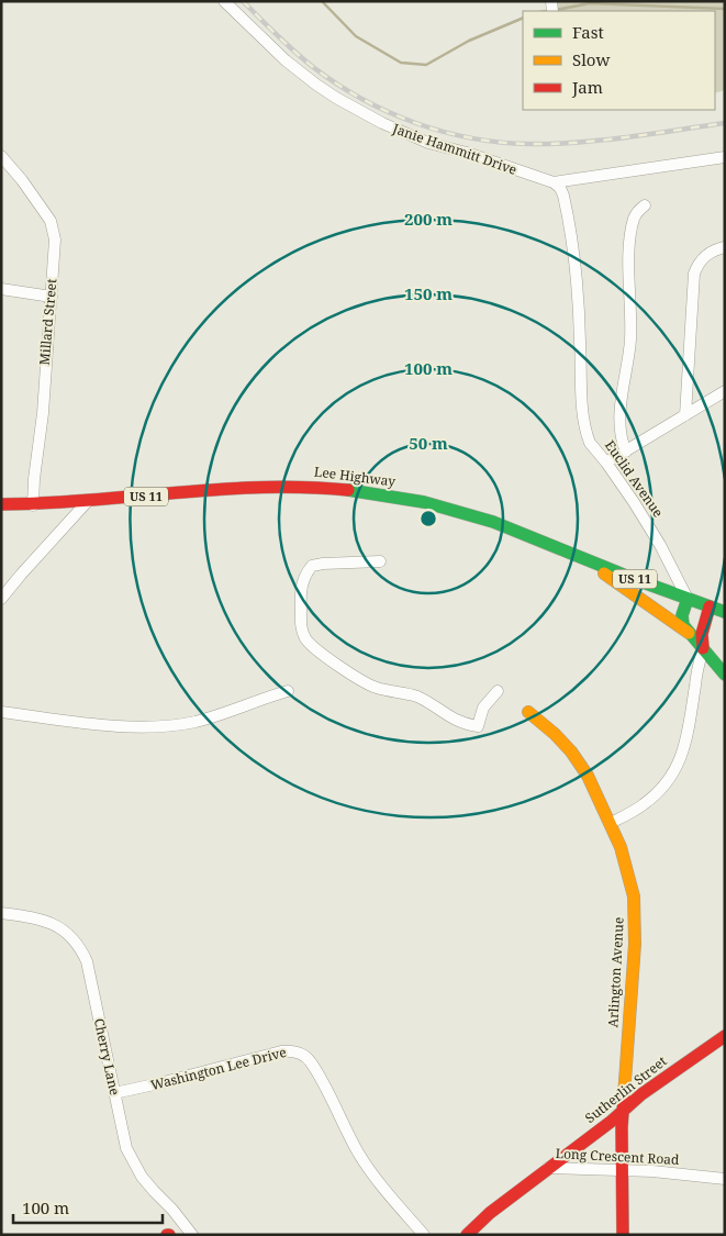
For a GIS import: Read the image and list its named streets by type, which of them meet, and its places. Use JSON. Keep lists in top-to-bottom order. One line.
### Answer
{"streets":{"main road":["Lee Highway","US 11","Arlington Avenue","Sutherlin Street","Long Crescent Road"],"street":["Janie Hammitt Drive","Millard Street","Euclid Avenue","Cherry Lane","Washington Lee Drive"]},"crossings":[["Janie Hammitt Drive","Euclid Avenue"],["Millard Street","Lee Highway"],["Lee Highway","Euclid Avenue"],["Arlington Avenue","Sutherlin Street"],["Arlington Avenue","Long Crescent Road"],["Cherry Lane","Washington Lee Drive"],["Sutherlin Street","Long Crescent Road"]],"legend":["Fast","Slow","Jam"],"scale_bar":"100 m","rings":["200 m","150 m","100 m","50 m"]}
